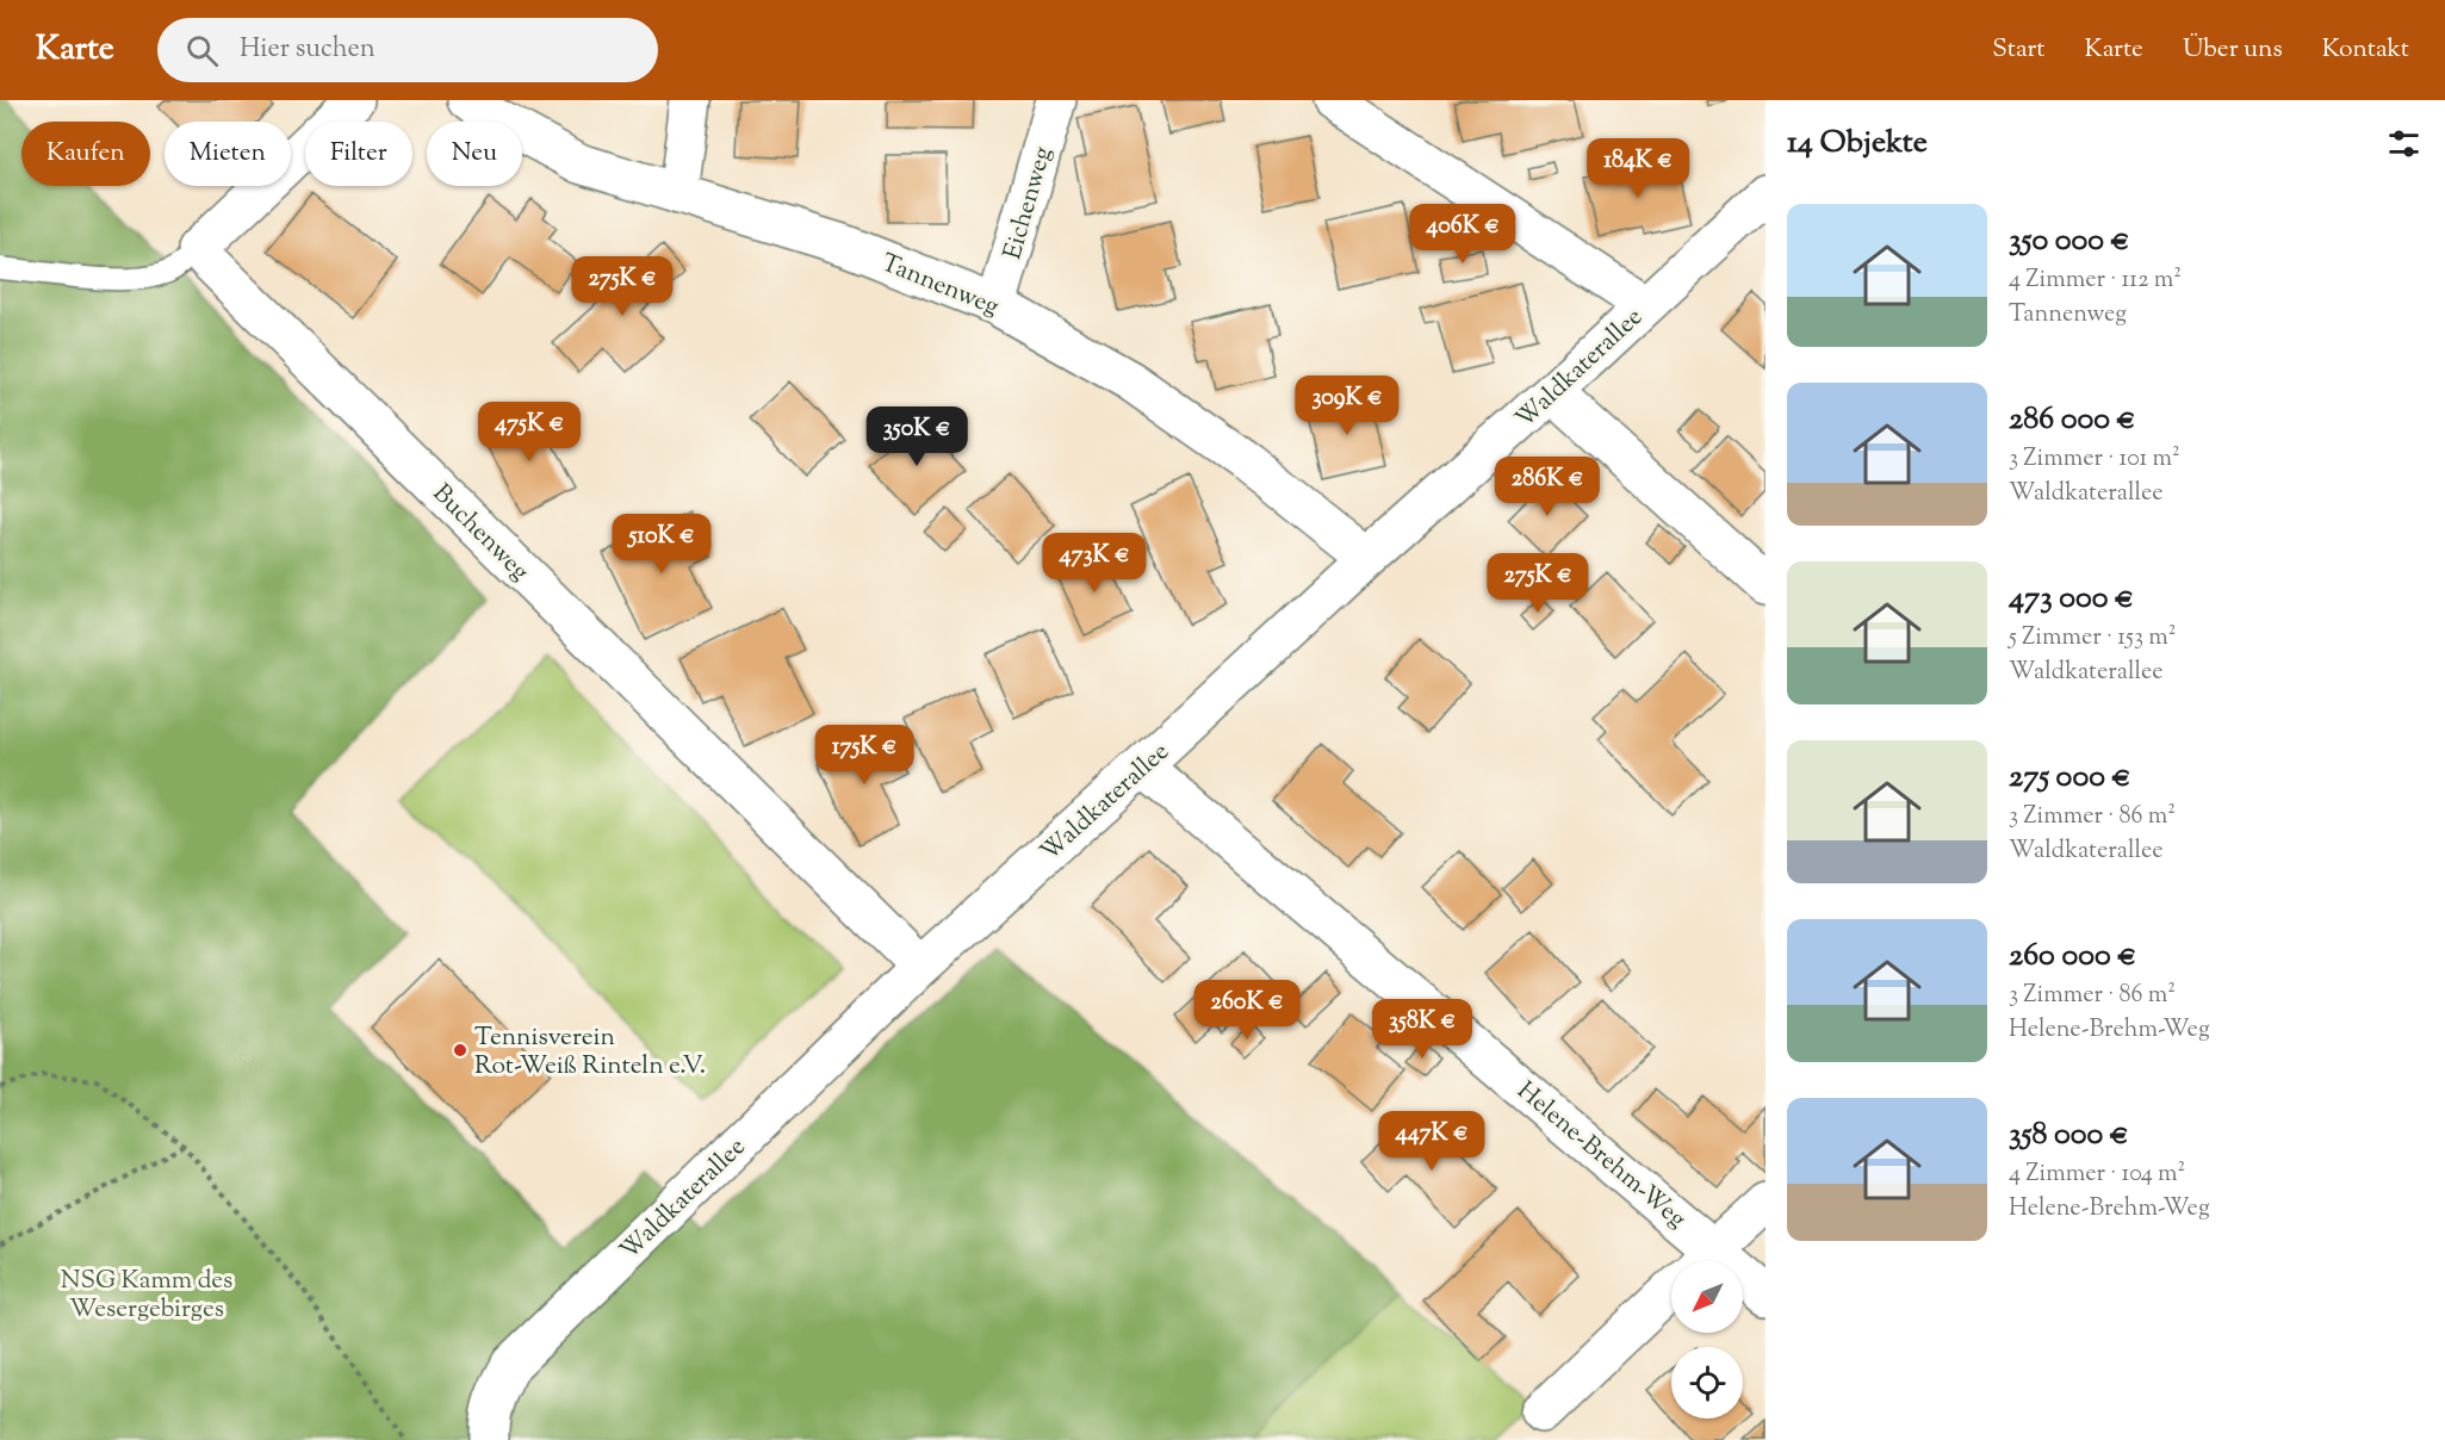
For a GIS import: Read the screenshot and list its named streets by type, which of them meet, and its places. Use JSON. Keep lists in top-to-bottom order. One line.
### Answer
{"streets":{"street":["Eichenweg","Tannenweg","Waldkaterallee","Buchenweg","Helene-Brehm-Weg"]},"crossings":[["Eichenweg","Tannenweg"],["Tannenweg","Waldkaterallee"],["Waldkaterallee","Buchenweg"],["Waldkaterallee","Helene-Brehm-Weg"]],"parks":["NSG Kamm des Wesergebirges"],"places":["Tennisverein Rot-Weiß Rinteln e.V."],"north":"bottom left","page":{"header":"Karte","search":"Hier suchen","nav":["Start","Karte","Über uns","Kontakt"],"heading":"14 Objekte","chip":["Kaufen","Mieten","Filter","Neu"],"price":["184K €","406K €","275K €","309K €","475K €","350K €","286K €","510K €","473K €","275K €","175K €","260K €","358K €","447K €"],"list":[{"name":"350 000 €","note":"4 Zimmer · 112 m² · Tannenweg"},{"name":"286 000 €","note":"3 Zimmer · 101 m² · Waldkaterallee"},{"name":"473 000 €","note":"5 Zimmer · 153 m² · Waldkaterallee"},{"name":"275 000 €","note":"3 Zimmer · 86 m² · Waldkaterallee"},{"name":"260 000 €","note":"3 Zimmer · 86 m² · Helene-Brehm-Weg"},{"name":"358 000 €","note":"4 Zimmer · 104 m² · Helene-Brehm-Weg"}]}}
